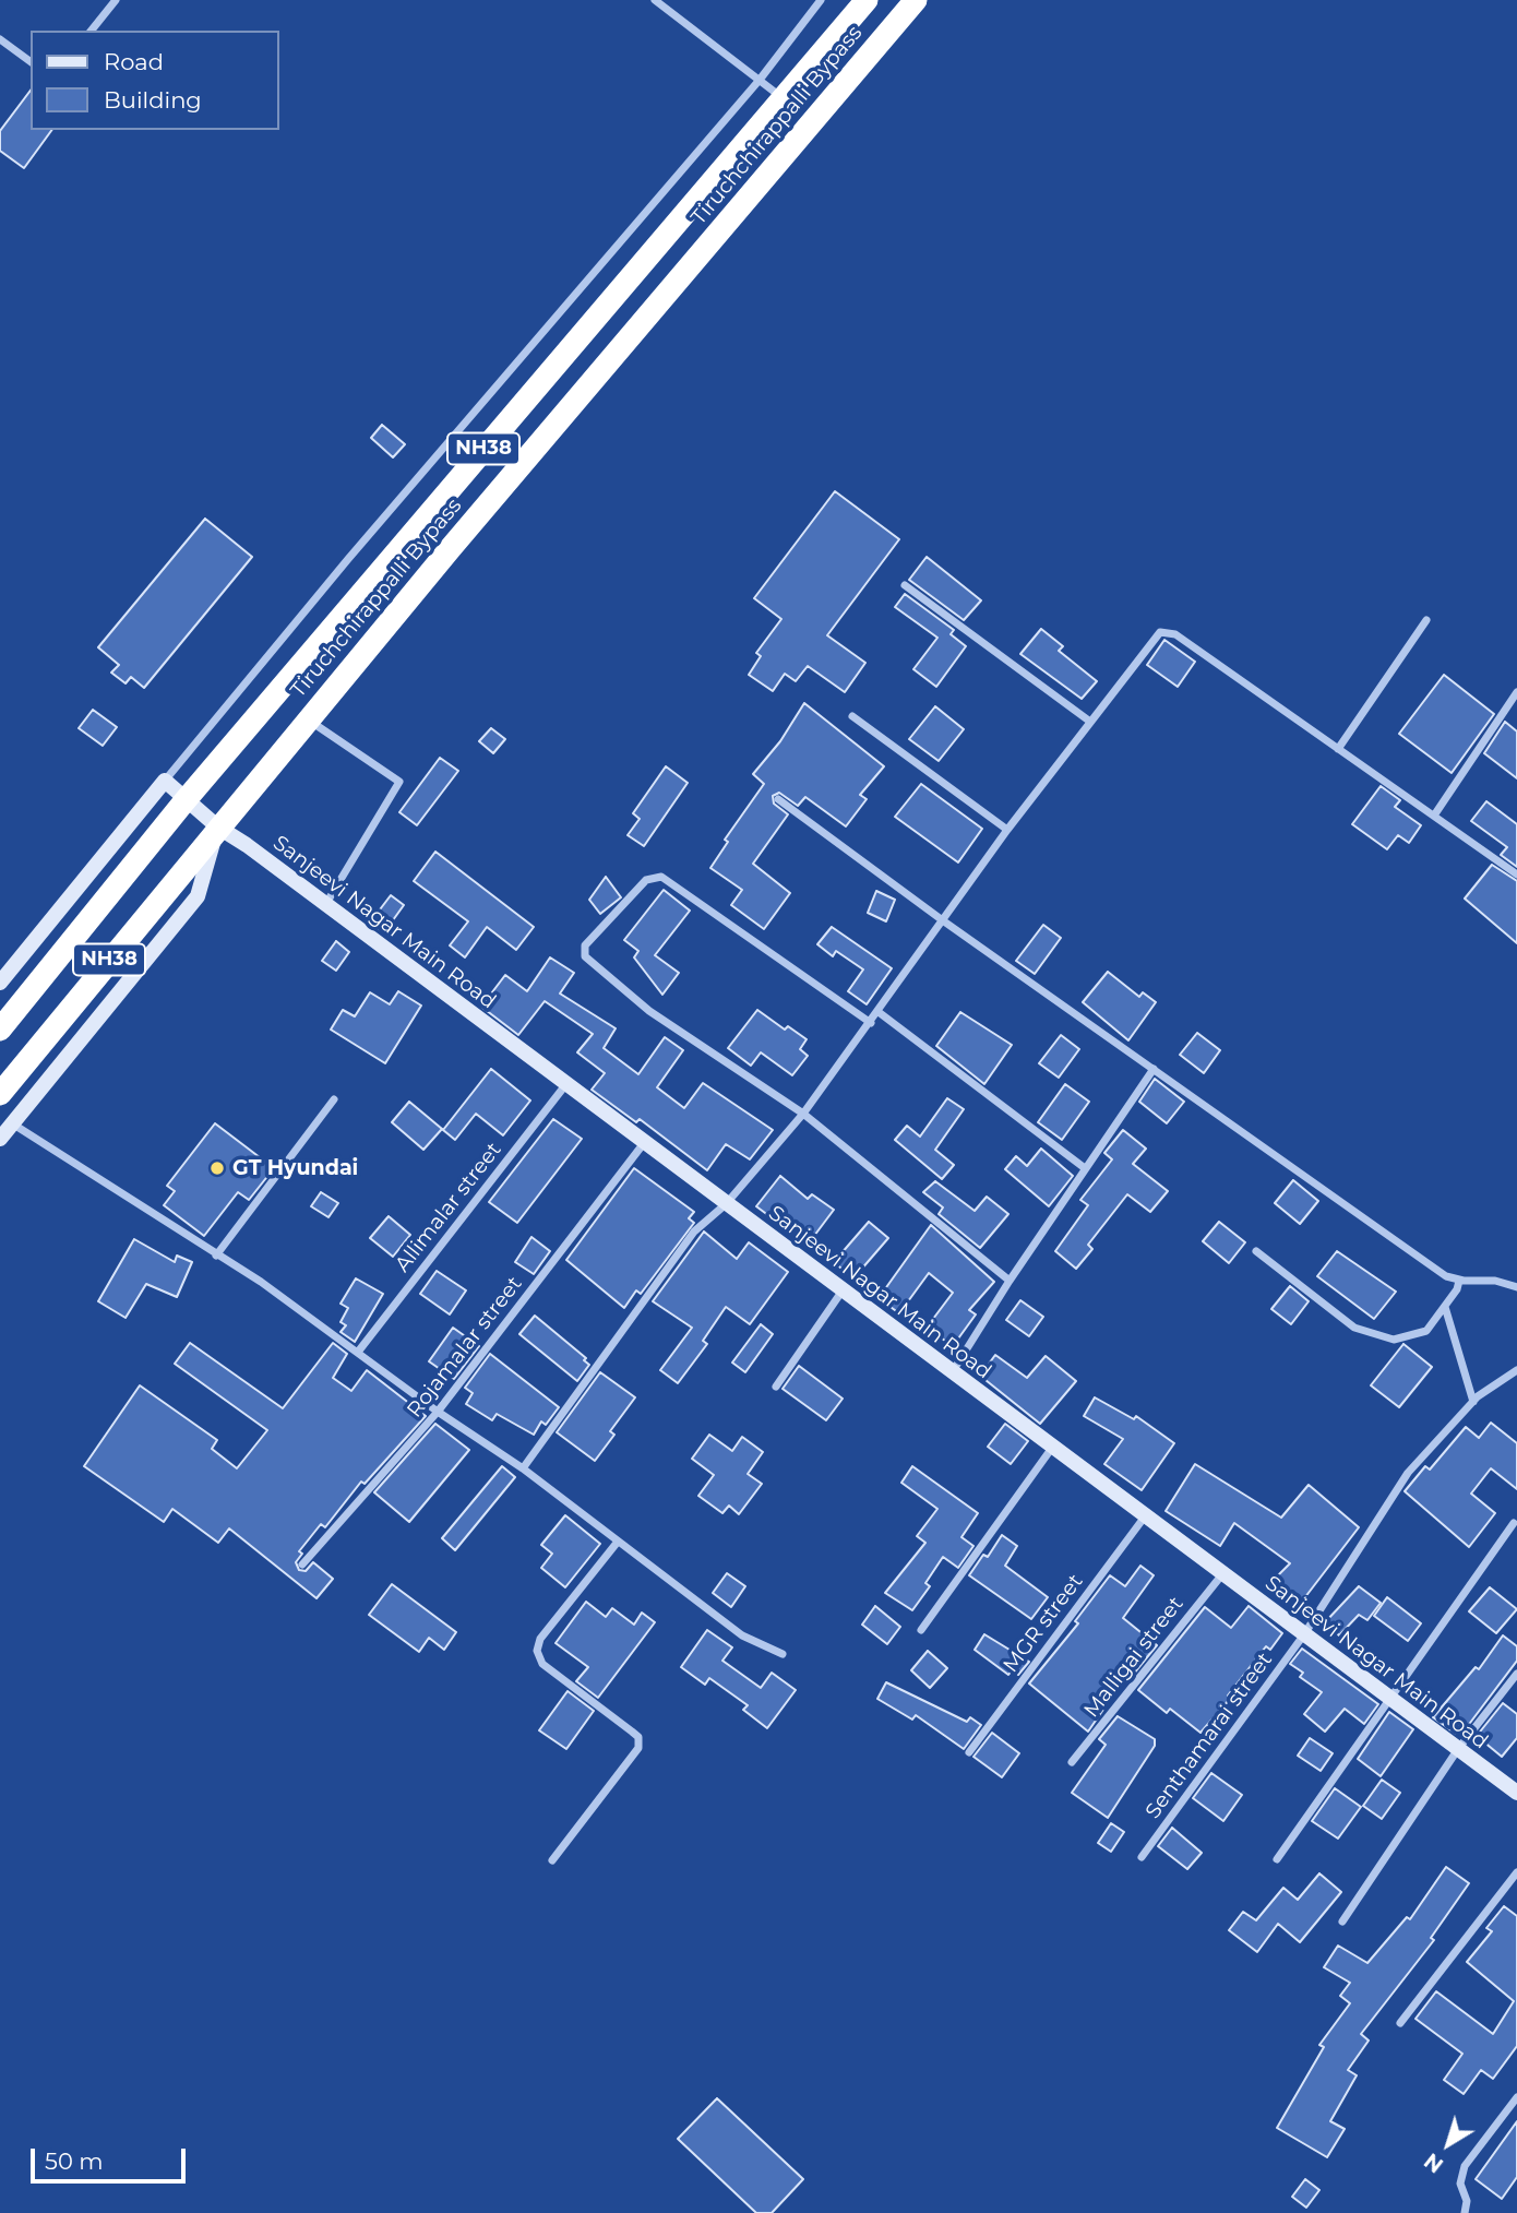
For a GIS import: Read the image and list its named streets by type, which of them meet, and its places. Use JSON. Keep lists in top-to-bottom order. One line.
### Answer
{"streets":{"highway":["Tiruchchirappalli Bypass","NH38"],"street":["Sanjeevi Nagar Main Road","Allimalar street","Rojamalar street","MGR street","Malligai street","Senthamarai street"]},"crossings":[["Tiruchchirappalli Bypass","Sanjeevi Nagar Main Road"],["Sanjeevi Nagar Main Road","Allimalar street"],["Sanjeevi Nagar Main Road","Rojamalar street"],["Sanjeevi Nagar Main Road","MGR street"],["Sanjeevi Nagar Main Road","Malligai street"],["Sanjeevi Nagar Main Road","Senthamarai street"]],"places":["GT Hyundai"],"legend":["Road","Building"],"scale_bar":"50 m","north":"bottom left"}
